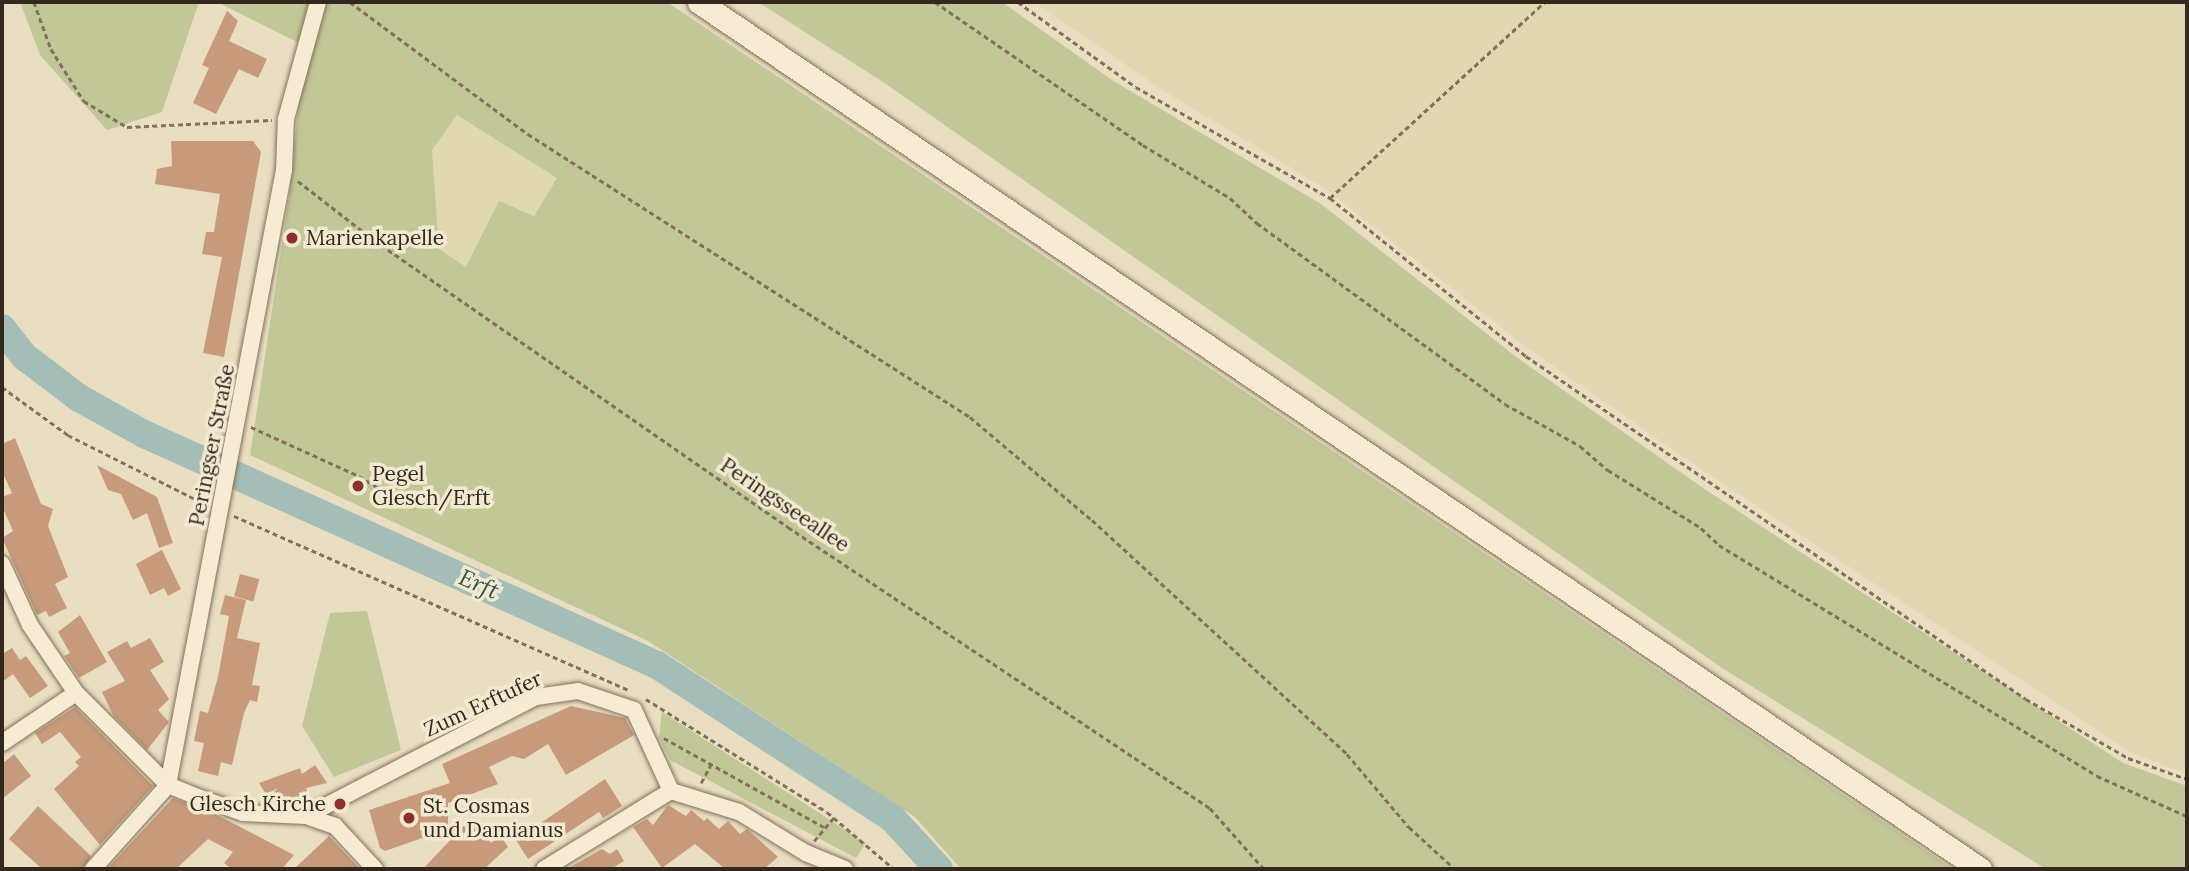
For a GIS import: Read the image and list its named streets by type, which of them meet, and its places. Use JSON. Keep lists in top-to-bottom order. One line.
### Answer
{"streets":{"street":["Peringser Straße","Zum Erftufer"],"path":["Peringsseeallee"]},"crossings":[["Peringser Straße","Peringsseeallee"],["Peringser Straße","Zum Erftufer"]],"water":["Erft"],"places":["Marienkapelle","Pegel Glesch/Erft","Glesch Kirche","St. Cosmas und Damianus"]}
